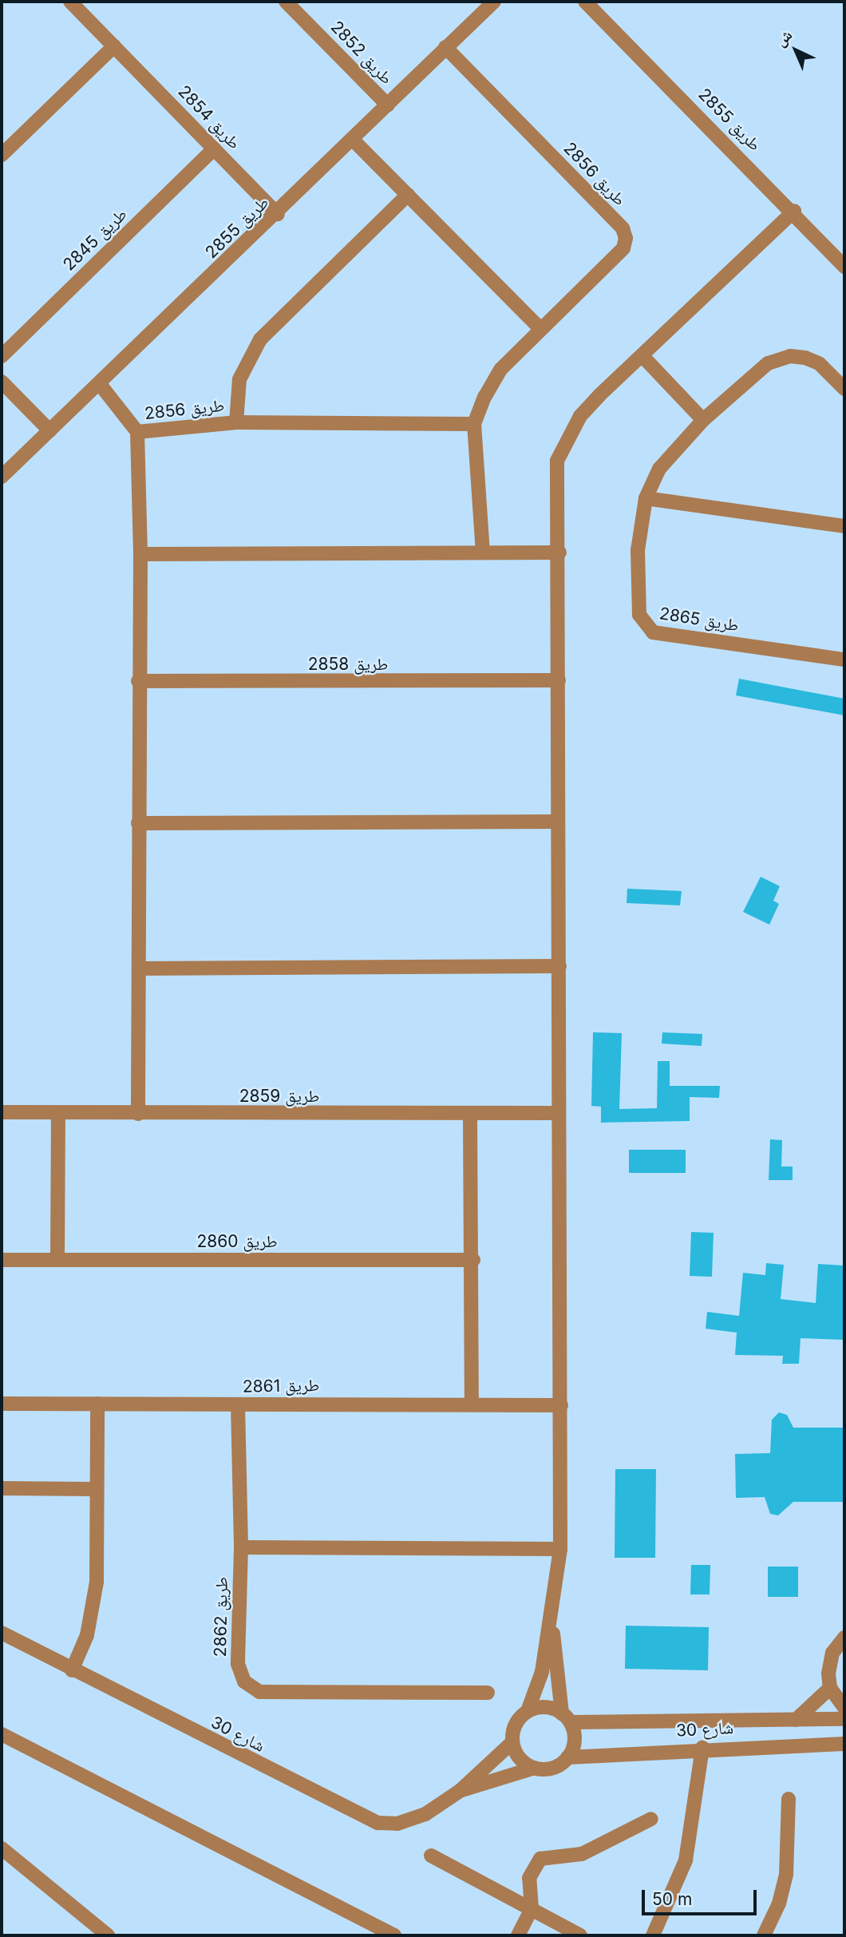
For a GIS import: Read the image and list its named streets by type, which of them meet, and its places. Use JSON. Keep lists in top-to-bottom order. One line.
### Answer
{"streets":{"street":["طريق 2852","طريق 2854","طريق 2855","طريق 2856","طريق 2845","طريق 2865","طريق 2858","طريق 2859","طريق 2860","طريق 2861","طريق 2862","شارع 30"]},"crossings":[["طريق 2852","طريق 2855"],["طريق 2854","طريق 2855"],["طريق 2854","طريق 2845"],["طريق 2855","طريق 2856"],["طريق 2861","طريق 2862"]],"scale_bar":"50 m","north":"top left"}
